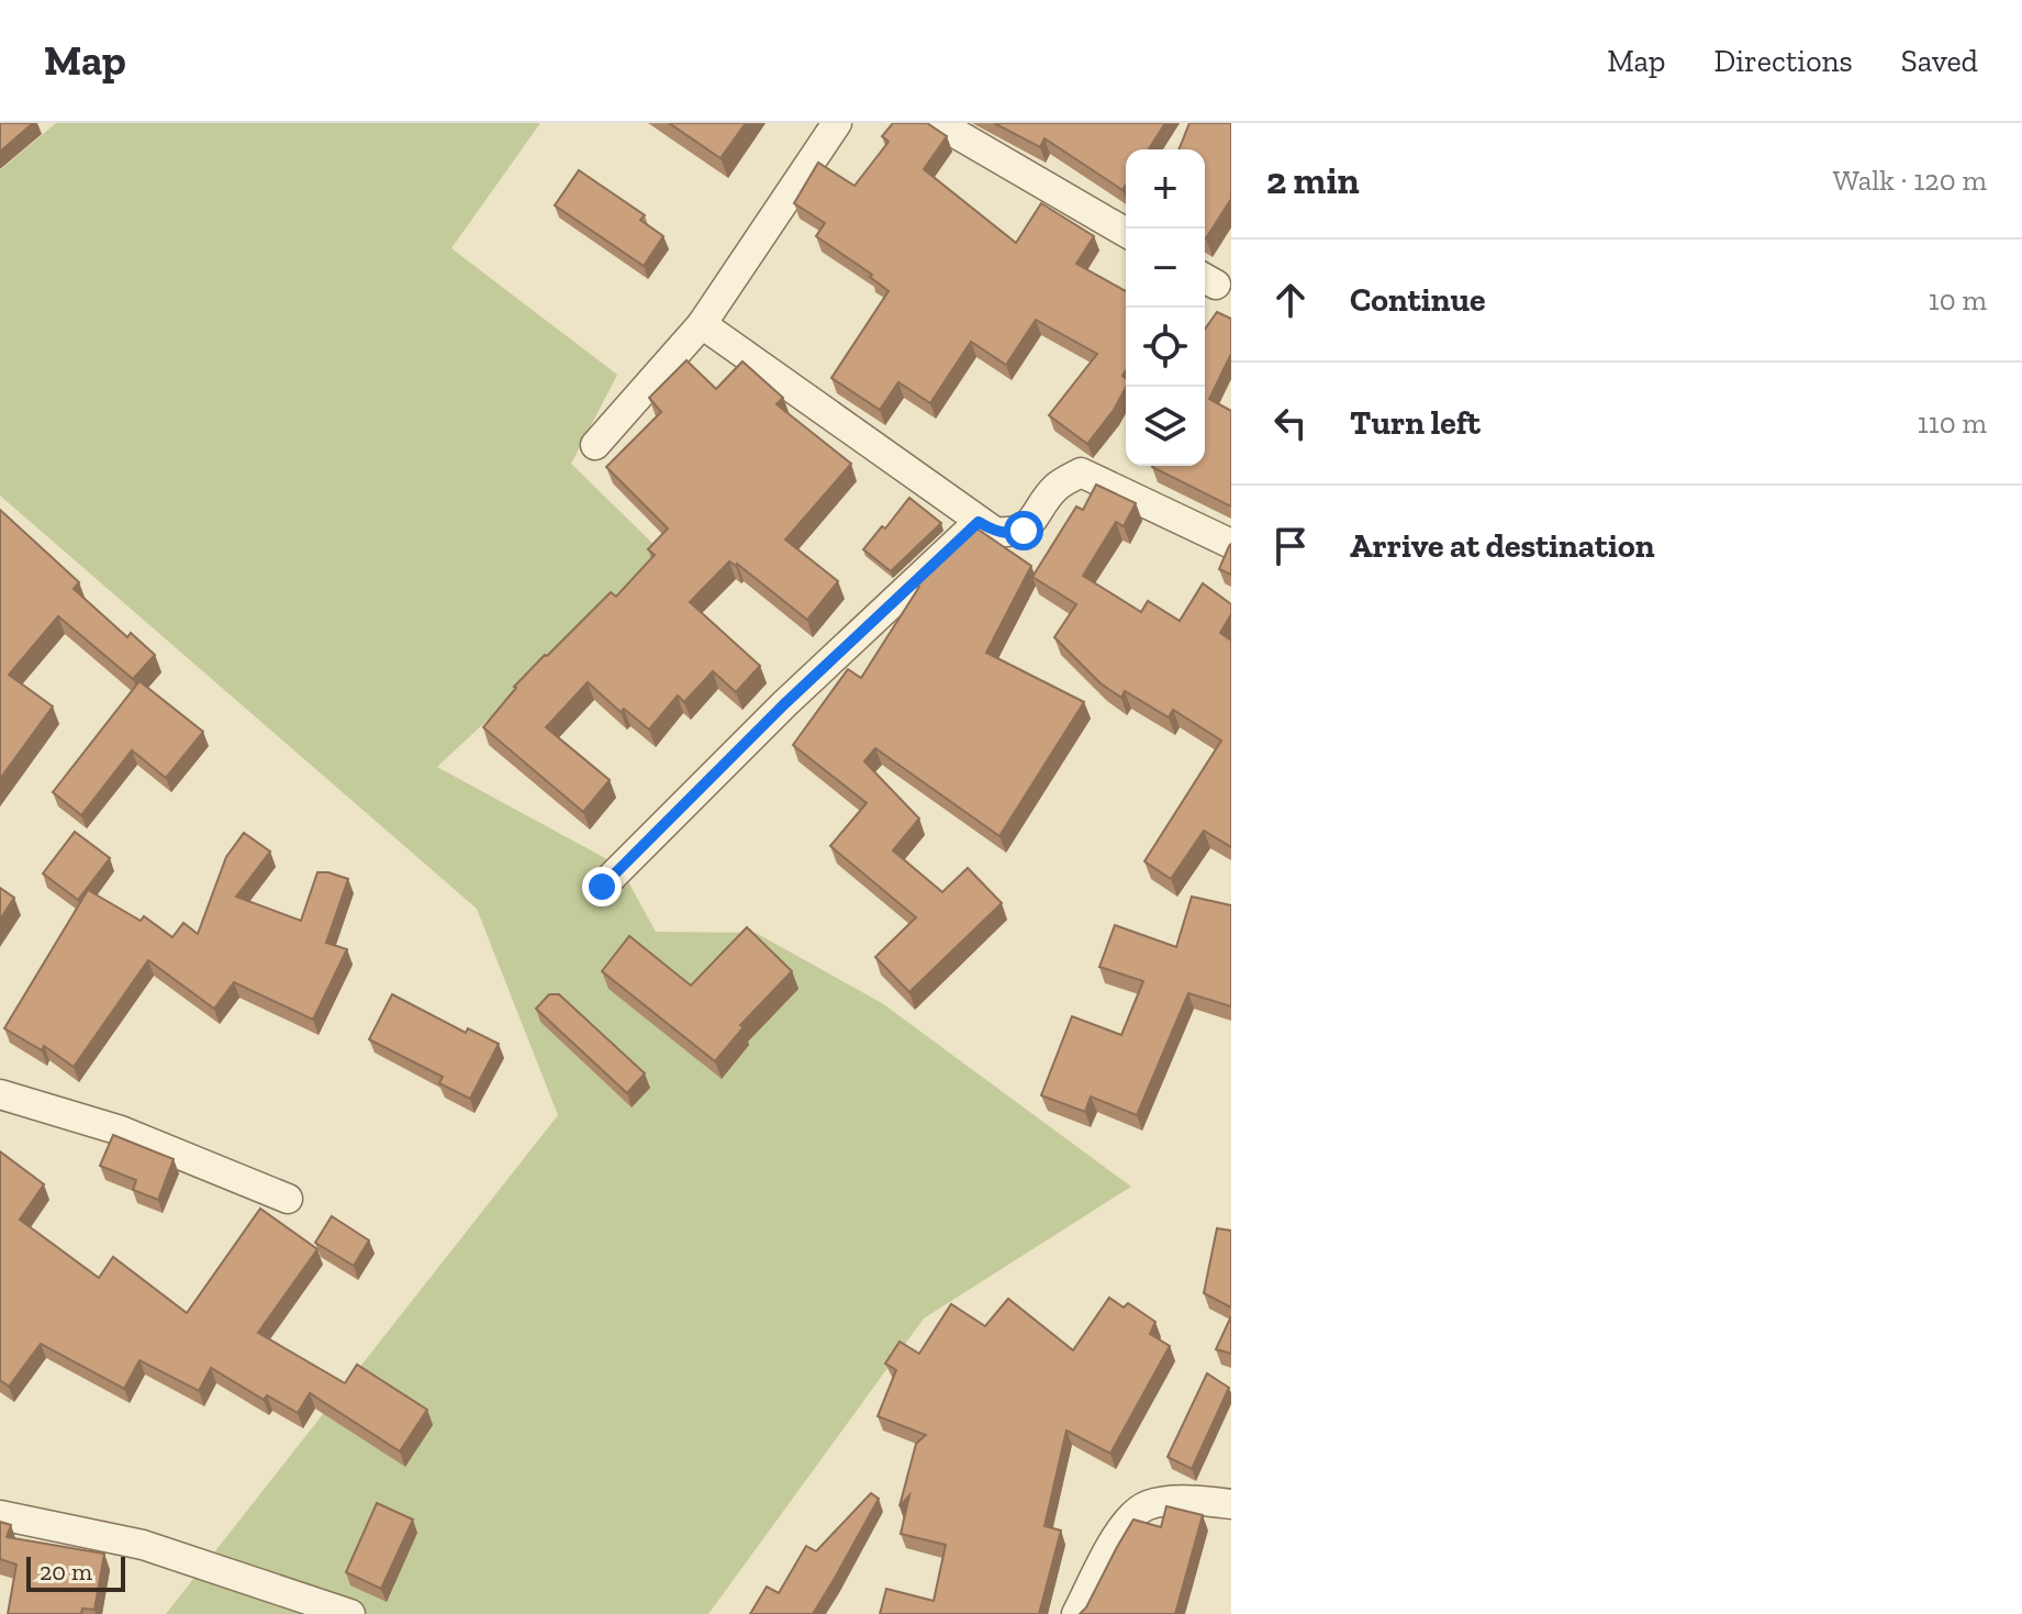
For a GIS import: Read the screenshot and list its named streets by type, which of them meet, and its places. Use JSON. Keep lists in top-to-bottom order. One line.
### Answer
{"scale_bar":"20 m","page":{"header":"Map","nav":["Map","Directions","Saved"],"heading":["2 min","Walk · 120 m"],"map_buttons":["+","−"],"list":[["Continue","10 m"],["Turn left","110 m"],"Arrive at destination"],"scale":"20 m"}}
